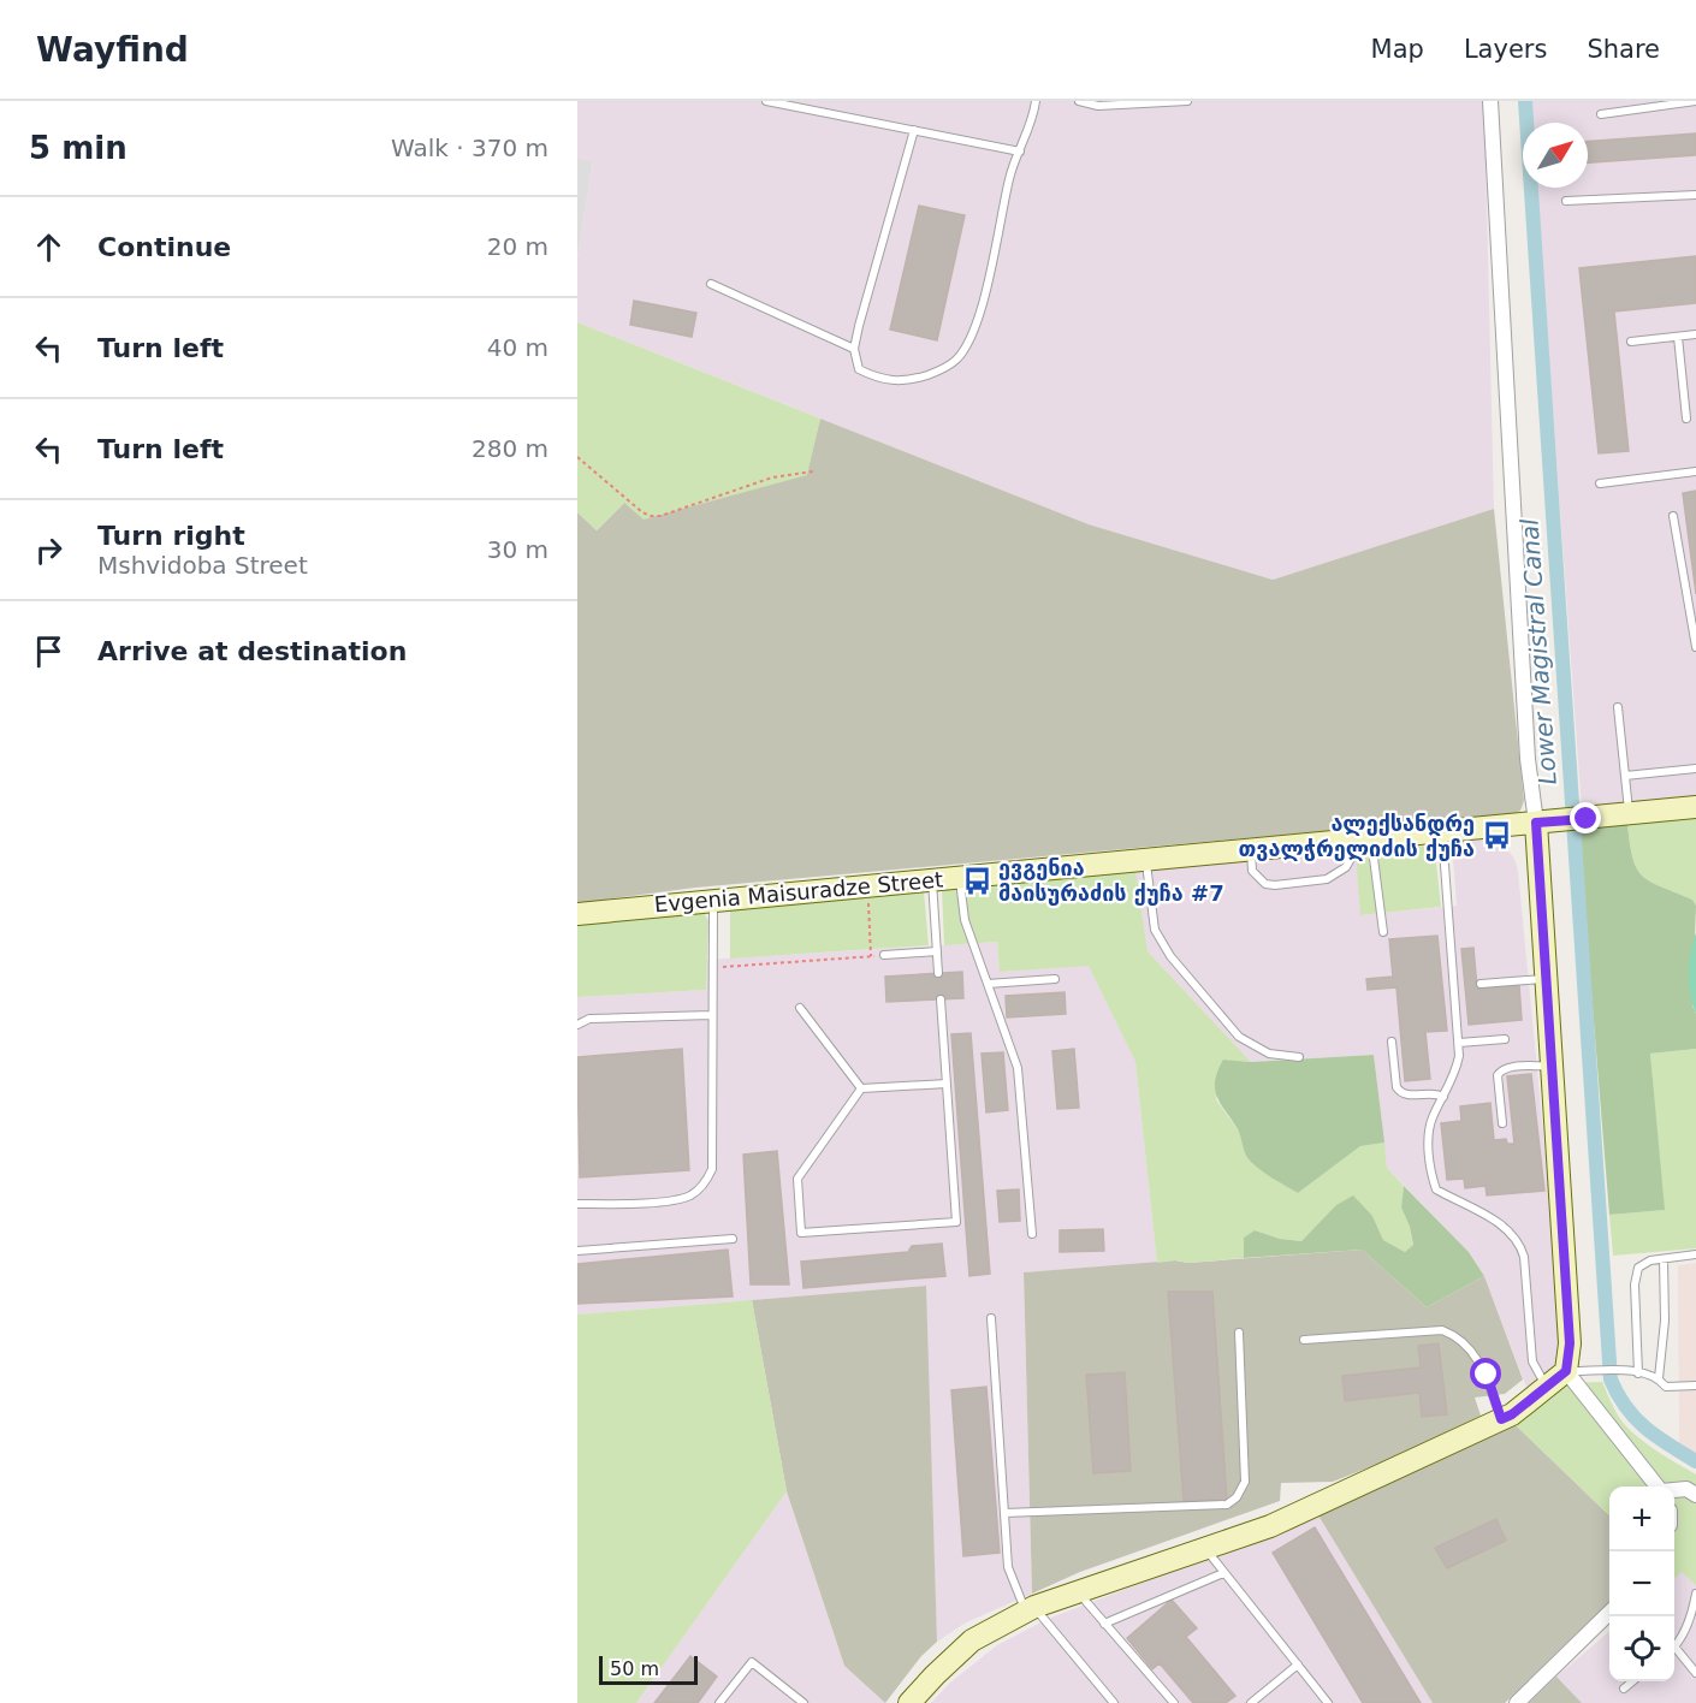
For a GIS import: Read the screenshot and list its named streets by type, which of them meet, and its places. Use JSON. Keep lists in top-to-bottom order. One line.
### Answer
{"streets":{"street":["Evgenia Maisuradze Street"]},"water":["Lower Magistral Canal"],"places":{"bus stop":["ალექსანდრე თვალჭრელიძის ქუჩა","ევგენია მაისურაძის ქუჩა #7"]},"scale_bar":"50 m","north":"top right","page":{"header":"Wayfind","nav":["Map","Layers","Share"],"heading":["5 min","Walk · 370 m"],"list":[["Continue","20 m"],["Turn left","40 m"],["Turn left","280 m"],["Turn right","Mshvidoba Street","30 m"],"Arrive at destination"],"map_buttons":["+","−"],"scale":"50 m"}}
